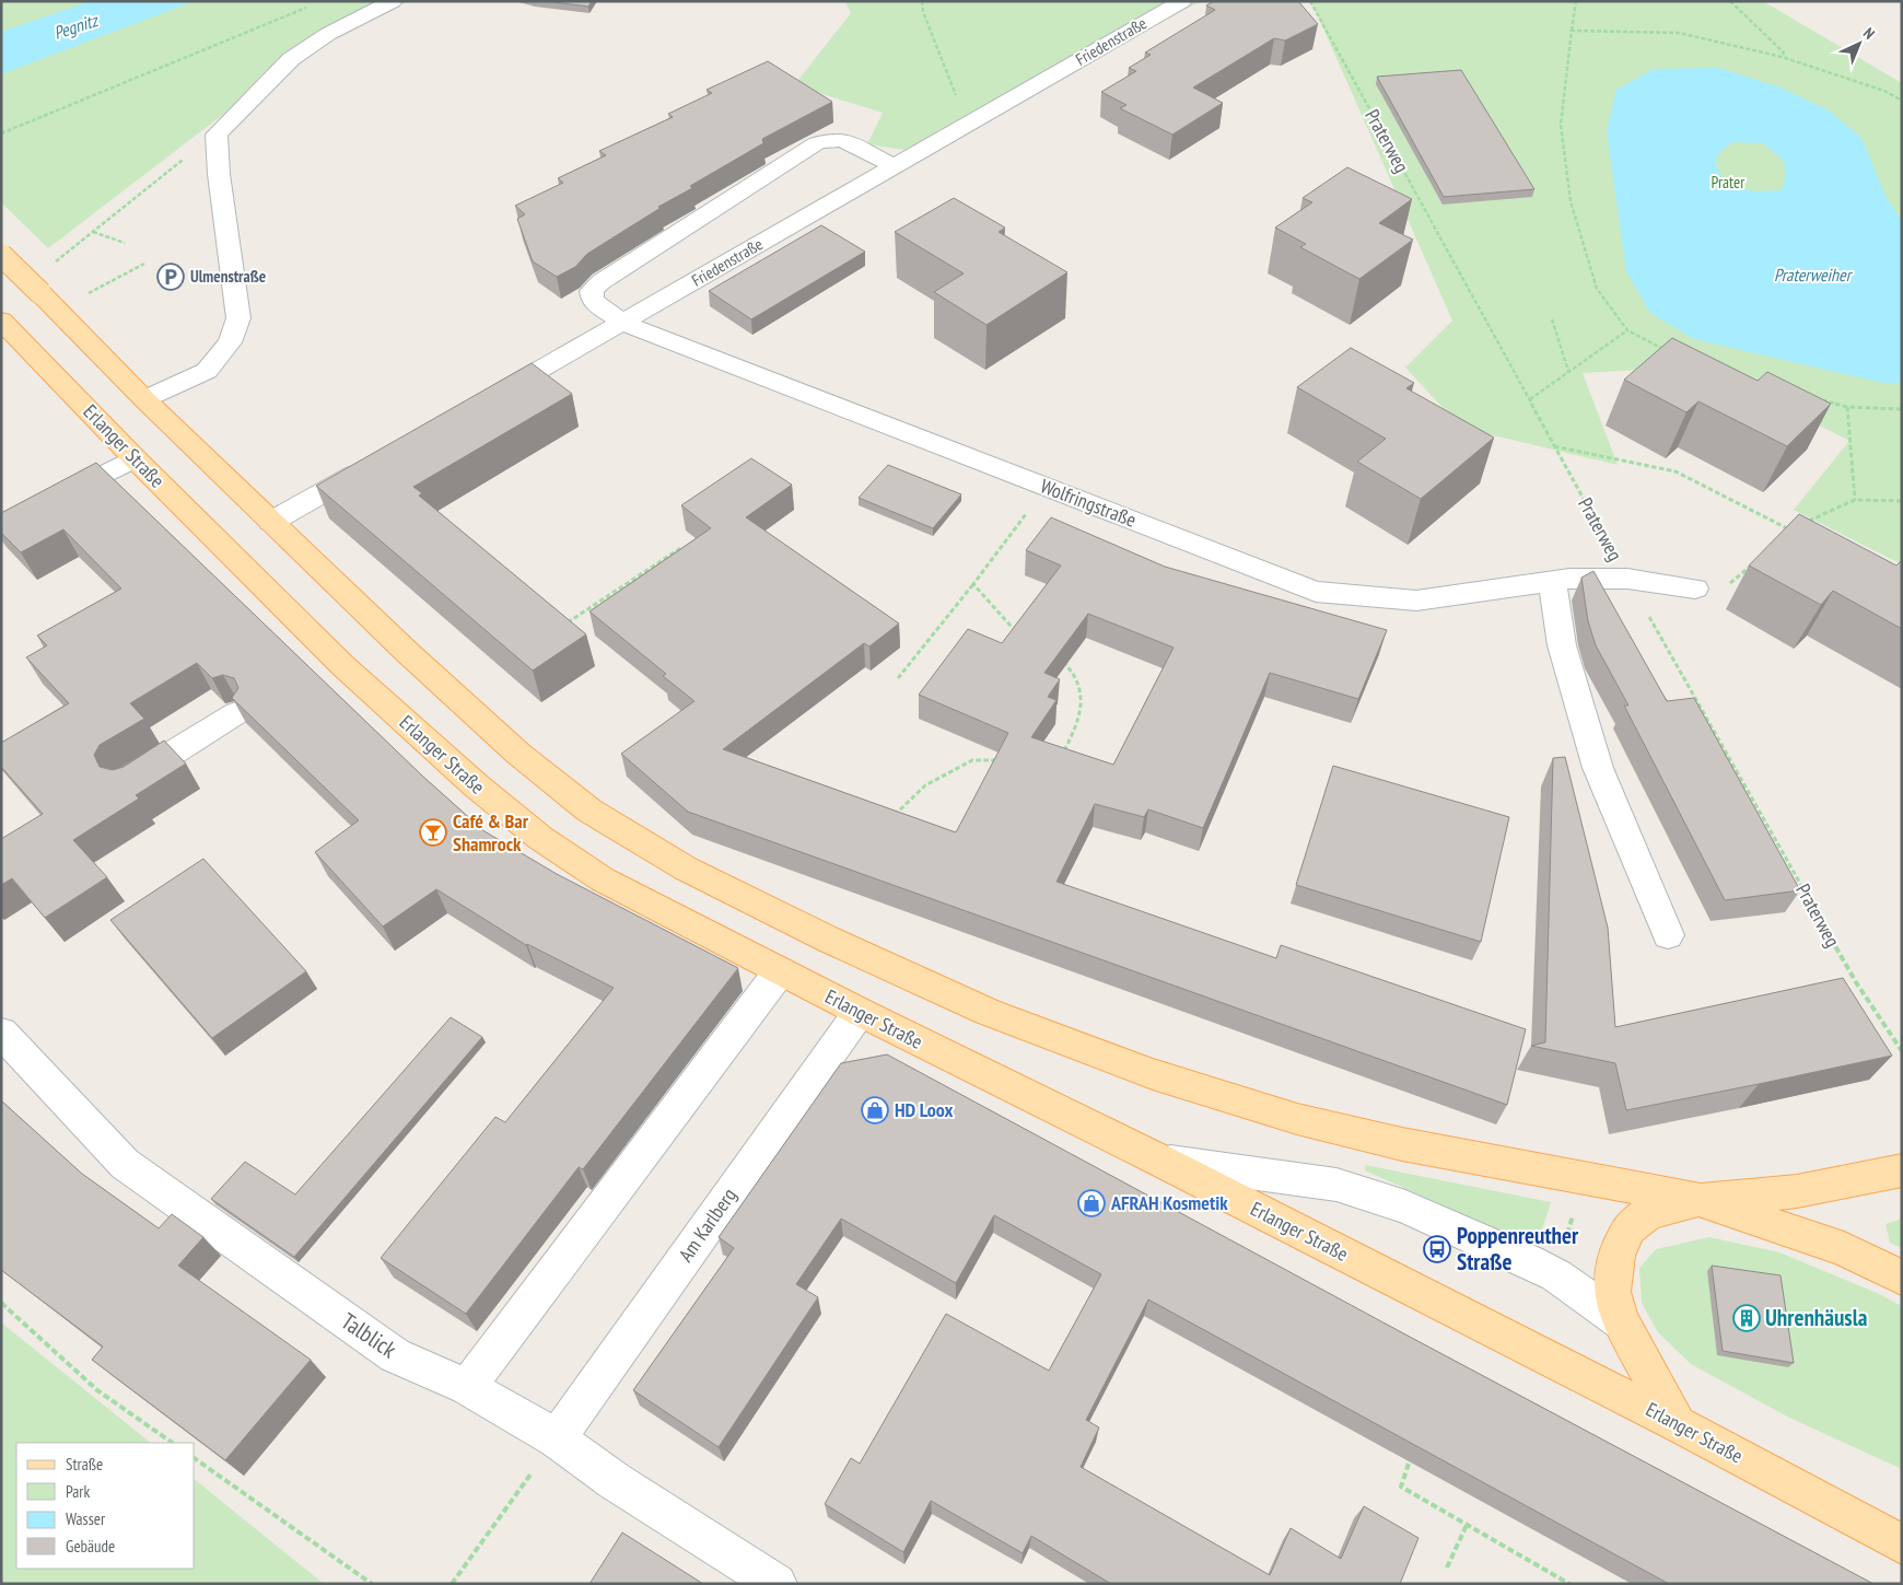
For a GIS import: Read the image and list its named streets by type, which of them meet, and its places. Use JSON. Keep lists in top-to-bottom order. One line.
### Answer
{"streets":{"main road":["Erlanger Straße"],"street":["Friedenstraße","Wolfringstraße","Am Karlberg","Talblick"],"path":["Praterweg"]},"crossings":[["Friedenstraße","Wolfringstraße"],["Praterweg","Wolfringstraße"],["Erlanger Straße","Am Karlberg"],["Am Karlberg","Talblick"]],"water":["Pegnitz","Praterweiher"],"parks":["Prater"],"places":{"parking":["Ulmenstraße"],"bar":["Café & Bar Shamrock"],"shop":["HD Loox","AFRAH Kosmetik"],"bus stop":["Poppenreuther Straße"],"building":["Uhrenhäusla"]},"legend":["Straße","Park","Wasser","Gebäude"],"north":"top right"}
